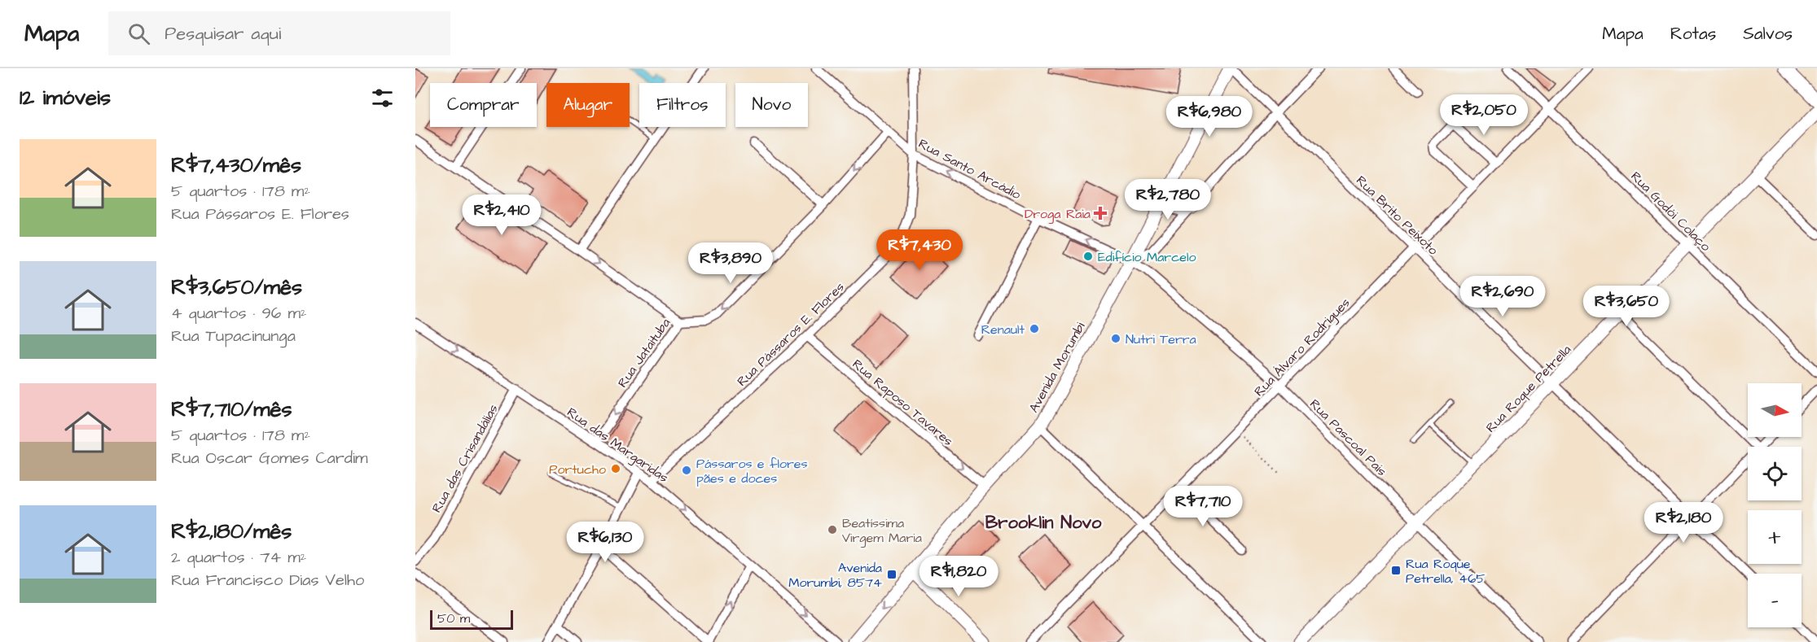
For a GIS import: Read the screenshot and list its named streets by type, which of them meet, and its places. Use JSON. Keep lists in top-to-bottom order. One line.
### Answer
{"streets":{"street":["Rua Santo Arcádio","Rua Godói Colaço","Rua Brito Peixoto","Rua Pássaros E. Flores","Rua Álvaro Rodrigues","Rua Jataituba","Avenida Morumbi","Rua Roque Petrella","Rua Raposo Tavares","Rua Pascoal Pais","Rua das Margaridas","Rua das Crisandálias"]},"crossings":[["Rua Santo Arcádio","Rua Pássaros E. Flores"],["Rua Santo Arcádio","Rua Jataituba"],["Rua Santo Arcádio","Avenida Morumbi"],["Rua Santo Arcádio","Rua Pascoal Pais"],["Rua Godói Colaço","Rua Álvaro Rodrigues"],["Rua Godói Colaço","Rua Roque Petrella"],["Rua Brito Peixoto","Rua Álvaro Rodrigues"],["Rua Brito Peixoto","Avenida Morumbi"],["Rua Brito Peixoto","Rua Roque Petrella"],["Rua Pássaros E. Flores","Rua Raposo Tavares"],["Rua Pássaros E. Flores","Rua das Margaridas"],["Rua Álvaro Rodrigues","Rua Pascoal Pais"],["Rua Jataituba","Rua das Margaridas"],["Avenida Morumbi","Rua Raposo Tavares"],["Avenida Morumbi","Rua Pascoal Pais"],["Rua Roque Petrella","Rua Pascoal Pais"],["Rua das Margaridas","Rua das Crisandálias"]],"one_way":["Rua Santo Arcádio","Rua Jataituba","Rua Raposo Tavares","Rua das Margaridas"],"districts":["Brooklin Novo"],"places":{"health":["Droga Raia"],"other":["Edifício Marcelo","Renault","Nutri Terra","Portucho","Pássaros e flores pães e doces","Beatíssima Virgem Maria"],"transit":["Rua Roque Petrella, 465","Avenida Morumbi, 8574"]},"scale_bar":"50 m","north":"right","page":{"header":"Mapa","search":"Pesquisar aqui","nav":["Mapa","Rotas","Salvos"],"heading":"12 imóveis","chip":["Comprar","Alugar","Filtros","Novo"],"price":["R$2,050","R$6,980","R$2,780","R$2,410","R$7,430","R$3,890","R$2,690","R$3,650","R$7,710","R$2,180","R$6,130","R$1,820"],"list":[{"name":"R$7,430/mês","note":"5 quartos · 178 m² · Rua Pássaros E. Flores"},{"name":"R$3,650/mês","note":"4 quartos · 96 m² · Rua Tupacinunga"},{"name":"R$7,710/mês","note":"5 quartos · 178 m² · Rua Oscar Gomes Cardim"},{"name":"R$2,180/mês","note":"2 quartos · 74 m² · Rua Francisco Dias Velho"}],"map_buttons":["+","−"],"scale":"50 m"}}
